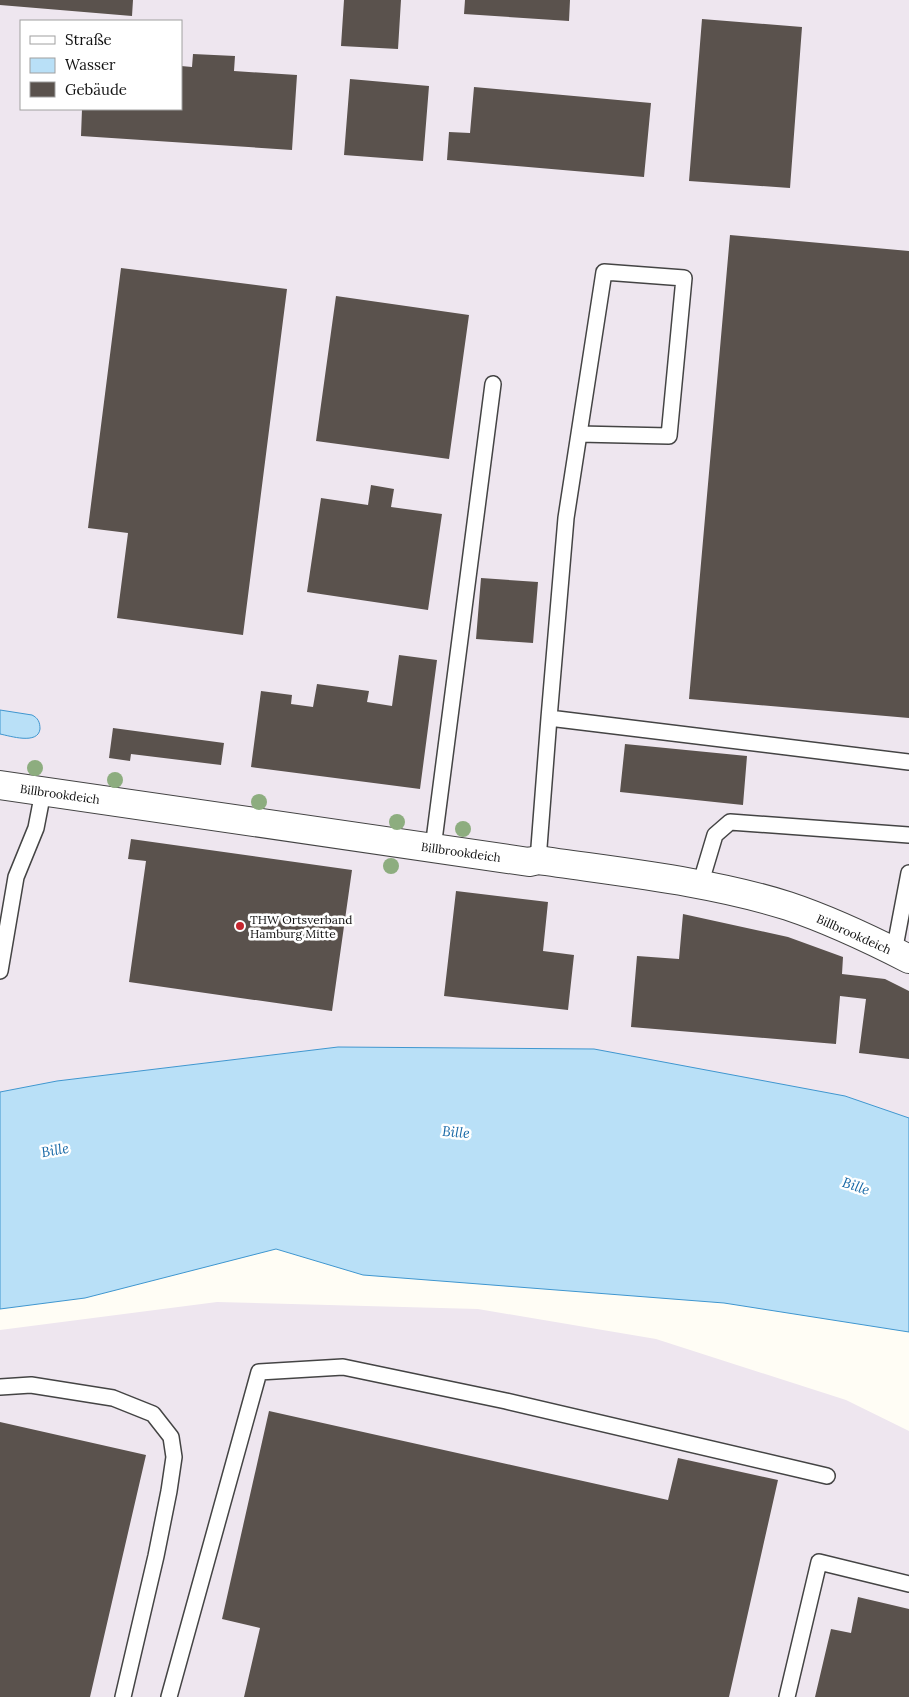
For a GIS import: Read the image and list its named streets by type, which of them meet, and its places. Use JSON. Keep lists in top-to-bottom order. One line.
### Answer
{"streets":{"street":["Billbrookdeich"]},"water":["Bille"],"places":["THW Ortsverband Hamburg Mitte"],"legend":["Straße","Wasser","Gebäude"]}
